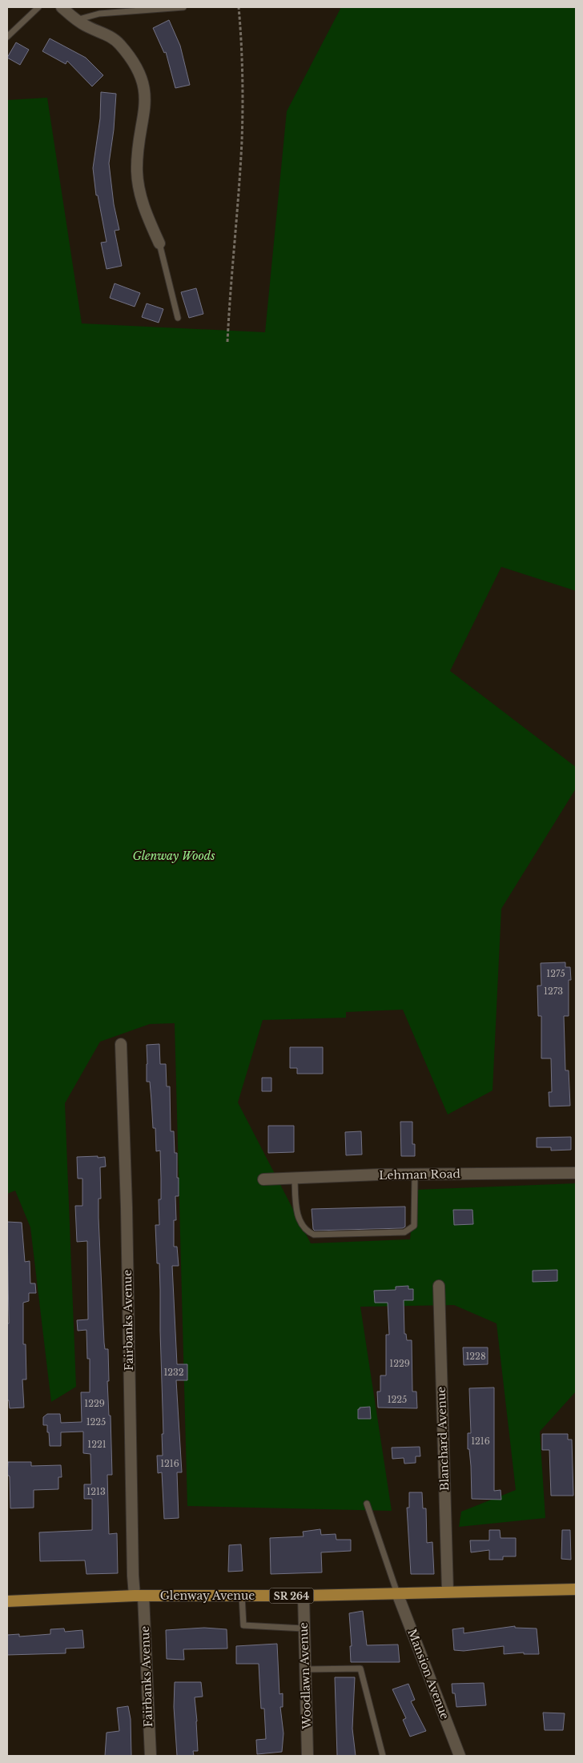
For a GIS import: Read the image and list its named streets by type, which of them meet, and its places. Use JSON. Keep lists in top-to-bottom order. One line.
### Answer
{"streets":{"main road":["Glenway Avenue","SR 264"],"street":["Lehman Road","Fairbanks Avenue","Blanchard Avenue","Mansion Avenue","Woodlawn Avenue"]},"crossings":[["Fairbanks Avenue","Glenway Avenue"],["Blanchard Avenue","Glenway Avenue"],["Glenway Avenue","Mansion Avenue"],["Glenway Avenue","Woodlawn Avenue"]],"parks":["Glenway Woods"],"house_numbers":["1275","1273","1228","1229","1232","1225","1229","1225","1216","1221","1216","1213"]}
